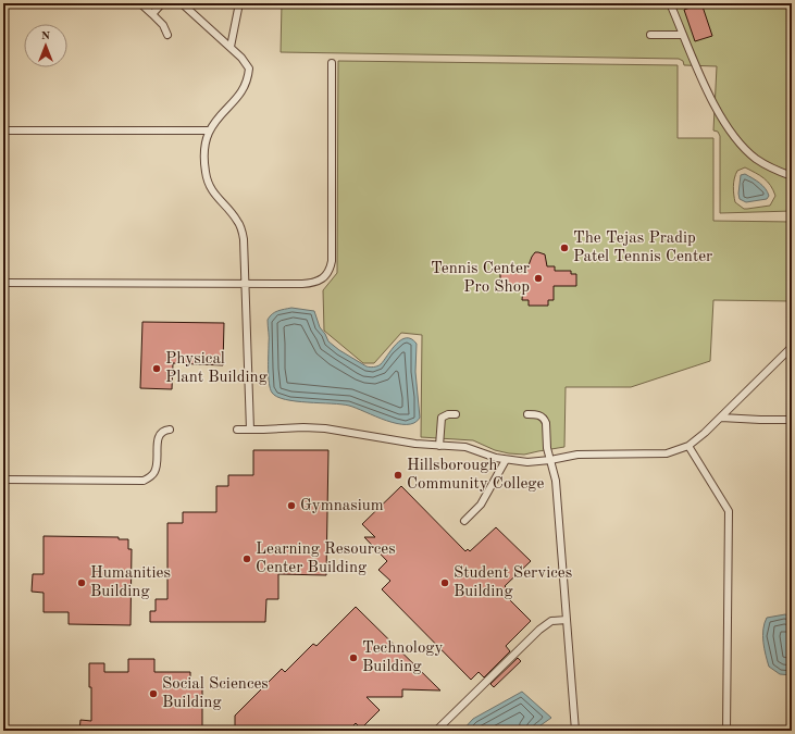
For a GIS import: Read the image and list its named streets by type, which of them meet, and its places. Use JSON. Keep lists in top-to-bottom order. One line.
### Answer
{"places":["The Tejas Pradip Patel Tennis Center","Tennis Center Pro Shop","Physical Plant Building","Hillsborough Community College","Gymnasium","Learning Resources Center Building","Humanities Building","Student Services Building","Technology Building","Social Sciences Building"],"north":"top"}
